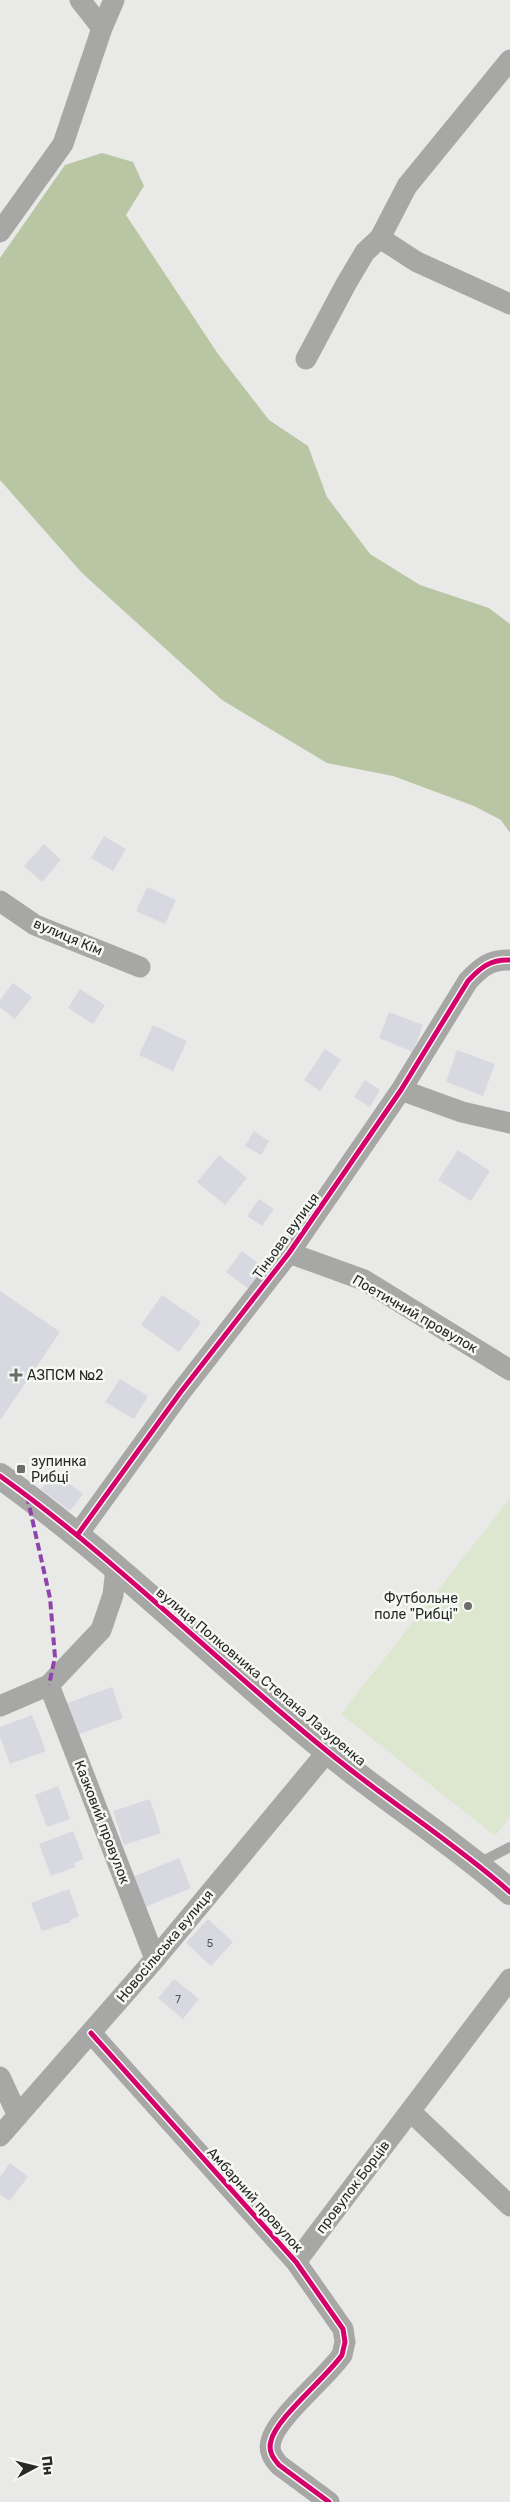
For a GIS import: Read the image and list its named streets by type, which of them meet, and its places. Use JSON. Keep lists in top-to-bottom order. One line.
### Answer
{"streets":{"street":["вулиця Кім","Тіньова вулиця","Поетичний провулок","вулиця Полковника Степана Лазуренка","Казковий провулок","Новосільська вулиця","провулок Борців","Амбарний провулок"]},"crossings":[["Тіньова вулиця","Поетичний провулок"],["Тіньова вулиця","вулиця Полковника Степана Лазуренка"],["вулиця Полковника Степана Лазуренка","Новосільська вулиця"],["Казковий провулок","Новосільська вулиця"],["Новосільська вулиця","Амбарний провулок"],["провулок Борців","Амбарний провулок"]],"places":{"health":["АЗПСМ №2"],"transit":["зупинка Рибці"],"other":["Футбольне поле \"Рибці\""]},"house_numbers":["5","7"],"north":"right"}
